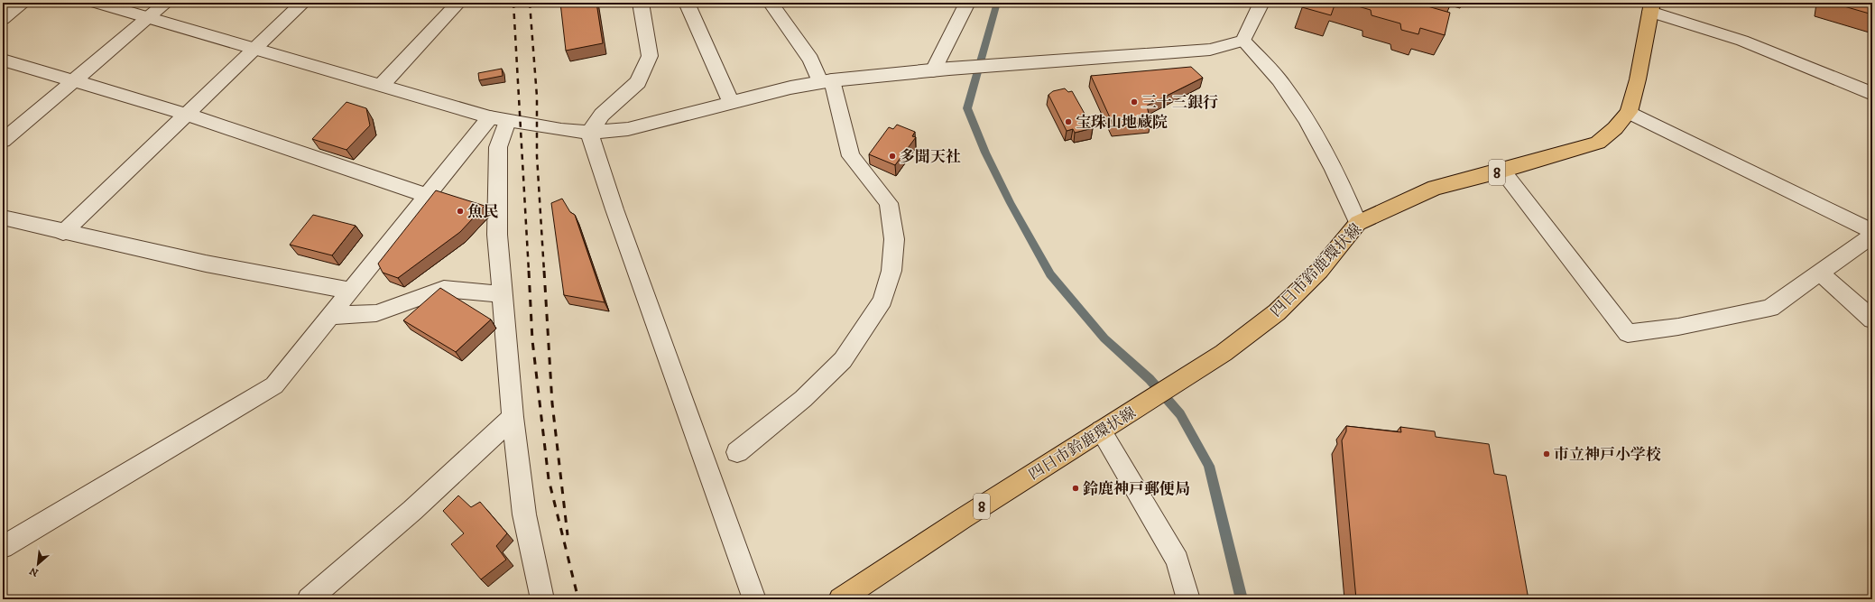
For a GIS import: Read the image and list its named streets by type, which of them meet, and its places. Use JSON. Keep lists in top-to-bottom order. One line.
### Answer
{"streets":{"main road":["8","四日市鈴鹿環状線"]},"places":["三十三銀行","宝珠山地蔵院","多聞天社","魚民","市立神戸小学校","鈴鹿神戸郵便局"],"north":"bottom left"}
